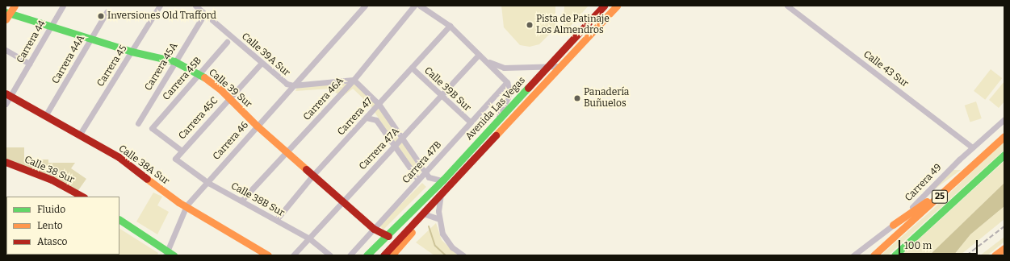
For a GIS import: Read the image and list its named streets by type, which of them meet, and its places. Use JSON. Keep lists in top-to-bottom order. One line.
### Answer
{"streets":{"main road":["Calle 39 Sur","Avenida Las Vegas","Calle 38A Sur","Calle 38 Sur","25"],"street":["Carrera 44","Calle 39A Sur","Carrera 44A","Carrera 45","Carrera 45A","Calle 43 Sur","Carrera 45B","Calle 39B Sur","Carrera 46A","Carrera 47","Carrera 45C","Carrera 46","Carrera 47A","Carrera 47B","Carrera 49","Calle 38B Sur"]},"crossings":[["Carrera 44","Calle 39 Sur"],["Carrera 44","Calle 38A Sur"],["Calle 39A Sur","Carrera 46A"],["Calle 39A Sur","Carrera 45C"],["Calle 39A Sur","Carrera 46"],["Carrera 44A","Calle 39 Sur"],["Carrera 44A","Calle 38A Sur"],["Carrera 45","Calle 39 Sur"],["Carrera 45","Calle 38A Sur"],["Carrera 45A","Calle 39 Sur"],["Calle 43 Sur","Carrera 49"],["Carrera 45B","Calle 39 Sur"],["Carrera 45B","Carrera 45C"],["Calle 39 Sur","Carrera 46A"],["Calle 39 Sur","Avenida Las Vegas"],["Calle 39 Sur","Carrera 47"],["Calle 39 Sur","Carrera 45C"],["Calle 39 Sur","Carrera 46"],["Calle 39 Sur","Carrera 47A"],["Calle 39 Sur","Carrera 47B"],["Calle 39B Sur","Carrera 47"],["Calle 39B Sur","Carrera 47A"],["Calle 39B Sur","Carrera 47B"],["Carrera 46A","Calle 38B Sur"],["Carrera 47","Calle 38B Sur"],["Carrera 45C","Calle 38B Sur"],["Carrera 46","Calle 38A Sur"],["Carrera 46","Calle 38B Sur"],["Carrera 47A","Calle 38B Sur"]],"places":["Inversiones Old Trafford","Pista de Patinaje Los Almendros","Panadería Buñuelos"],"legend":["Fluido","Lento","Atasco"],"scale_bar":"100 m"}
